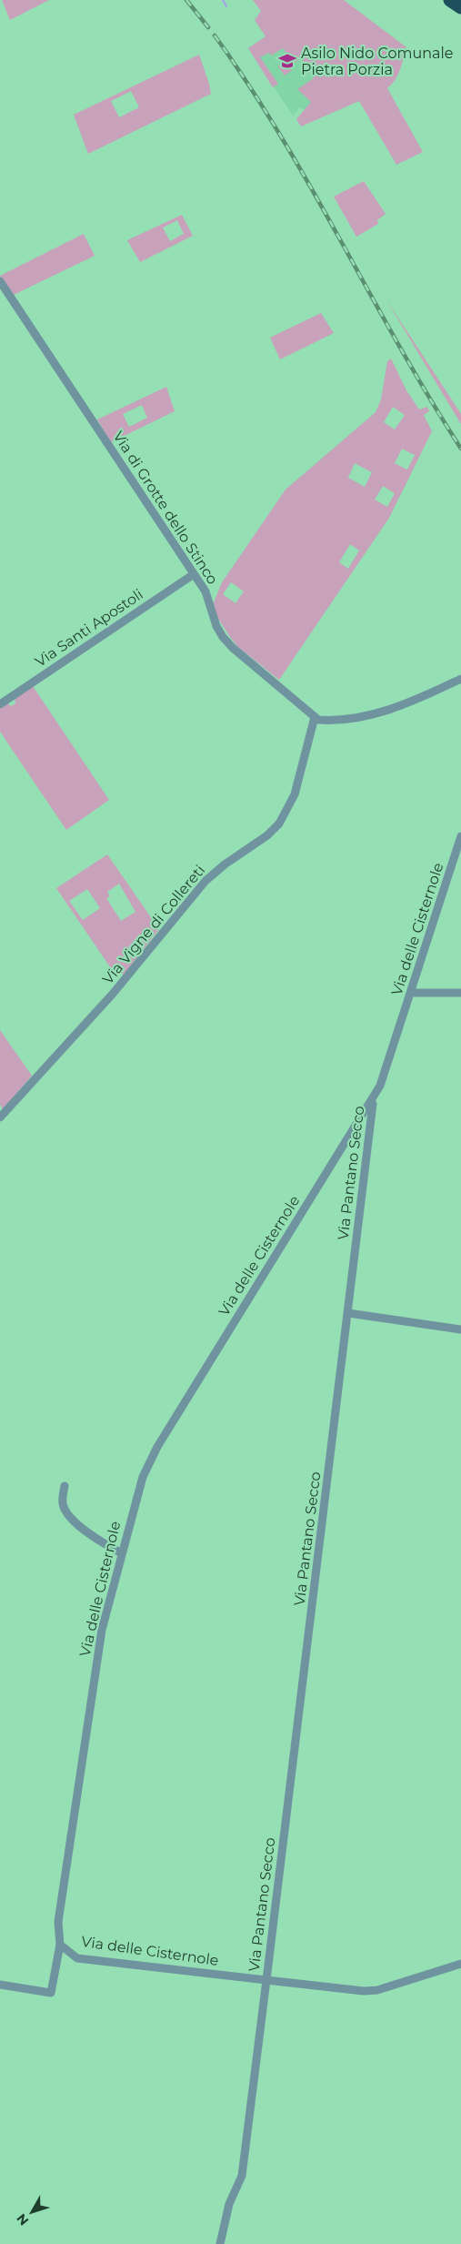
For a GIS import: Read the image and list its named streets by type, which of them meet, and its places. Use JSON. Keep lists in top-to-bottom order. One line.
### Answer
{"streets":{"street":["Via di Grotte dello Stinco","Via Santi Apostoli","Via Vigne di Collereti","Via delle Cisternole","Via Pantano Secco"]},"crossings":[["Via di Grotte dello Stinco","Via Santi Apostoli"],["Via di Grotte dello Stinco","Via Vigne di Collereti"],["Via delle Cisternole","Via Pantano Secco"]],"places":{"school or university":["Asilo Nido Comunale Pietra Porzia"]},"north":"bottom left"}
